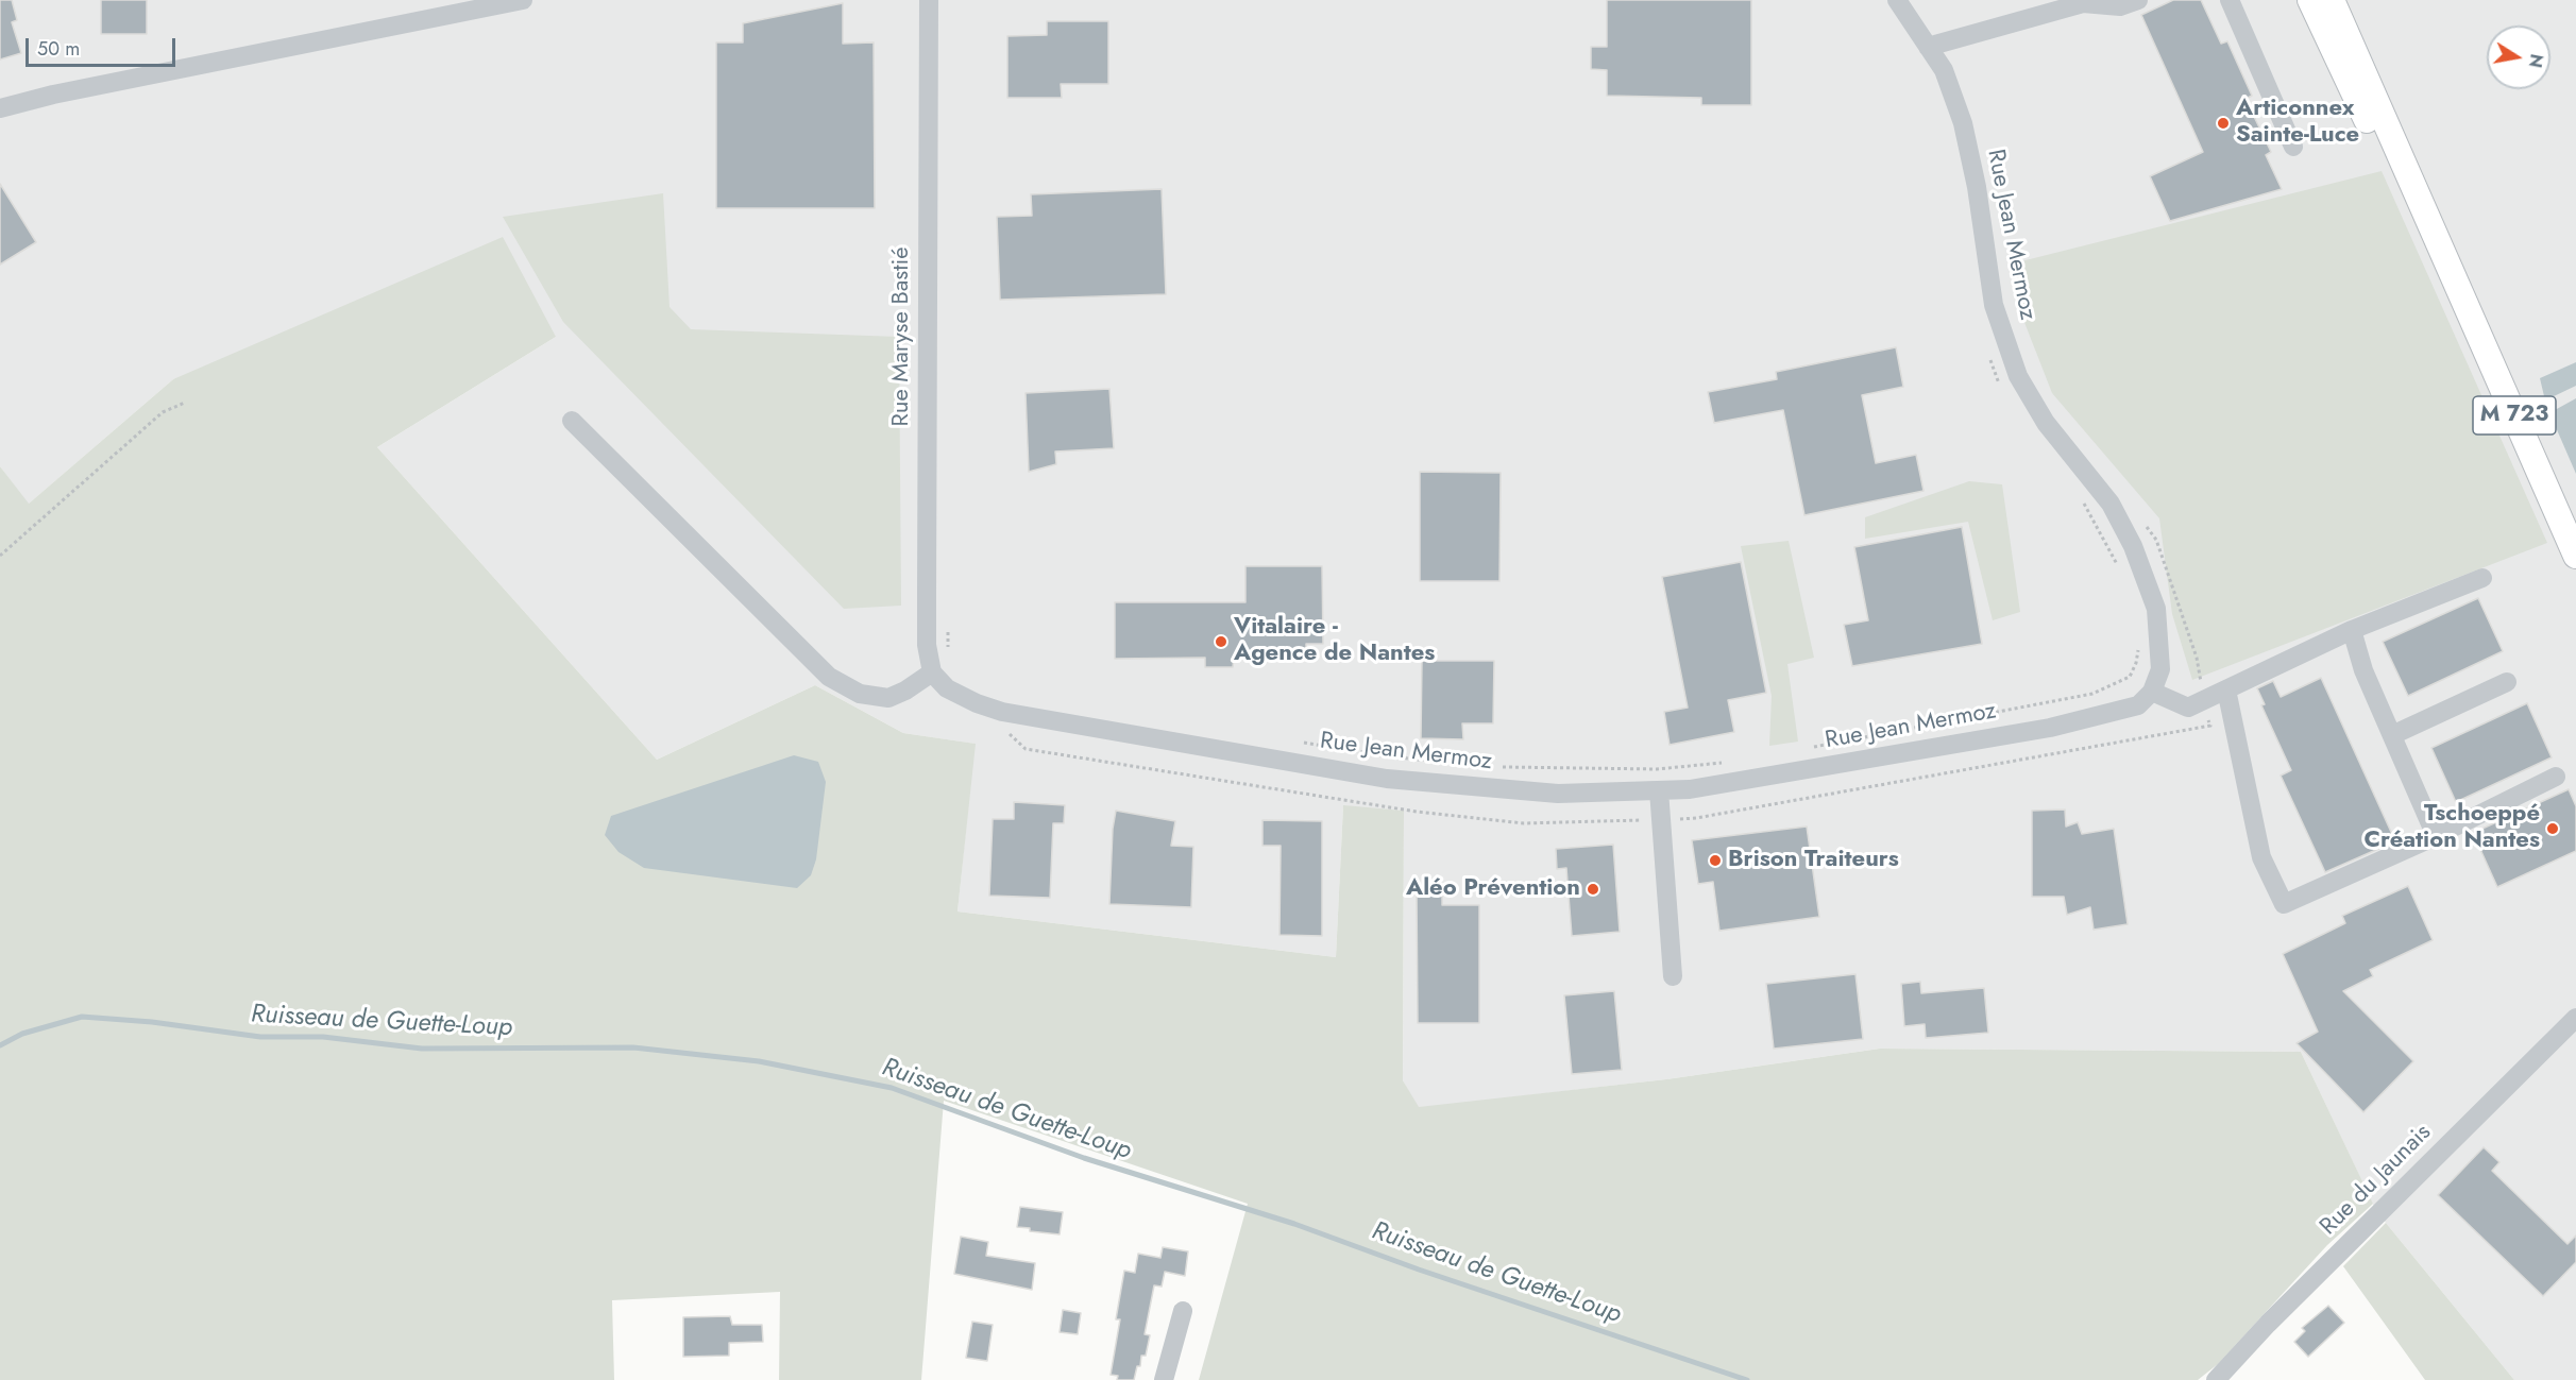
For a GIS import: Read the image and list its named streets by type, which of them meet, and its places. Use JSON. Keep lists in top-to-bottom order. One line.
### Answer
{"streets":{"main road":["M 723"],"street":["Rue Jean Mermoz","Rue Maryse Bastié","Rue du Jaunais"]},"crossings":[["Rue Jean Mermoz","Rue Maryse Bastié"]],"water":["Ruisseau de Guette-Loup"],"places":["Articonnex Sainte-Luce","Vitalaire - Agence de Nantes","Tschoeppé Création Nantes","Brison Traiteurs","Aléo Prévention"],"scale_bar":"50 m","north":"right"}
